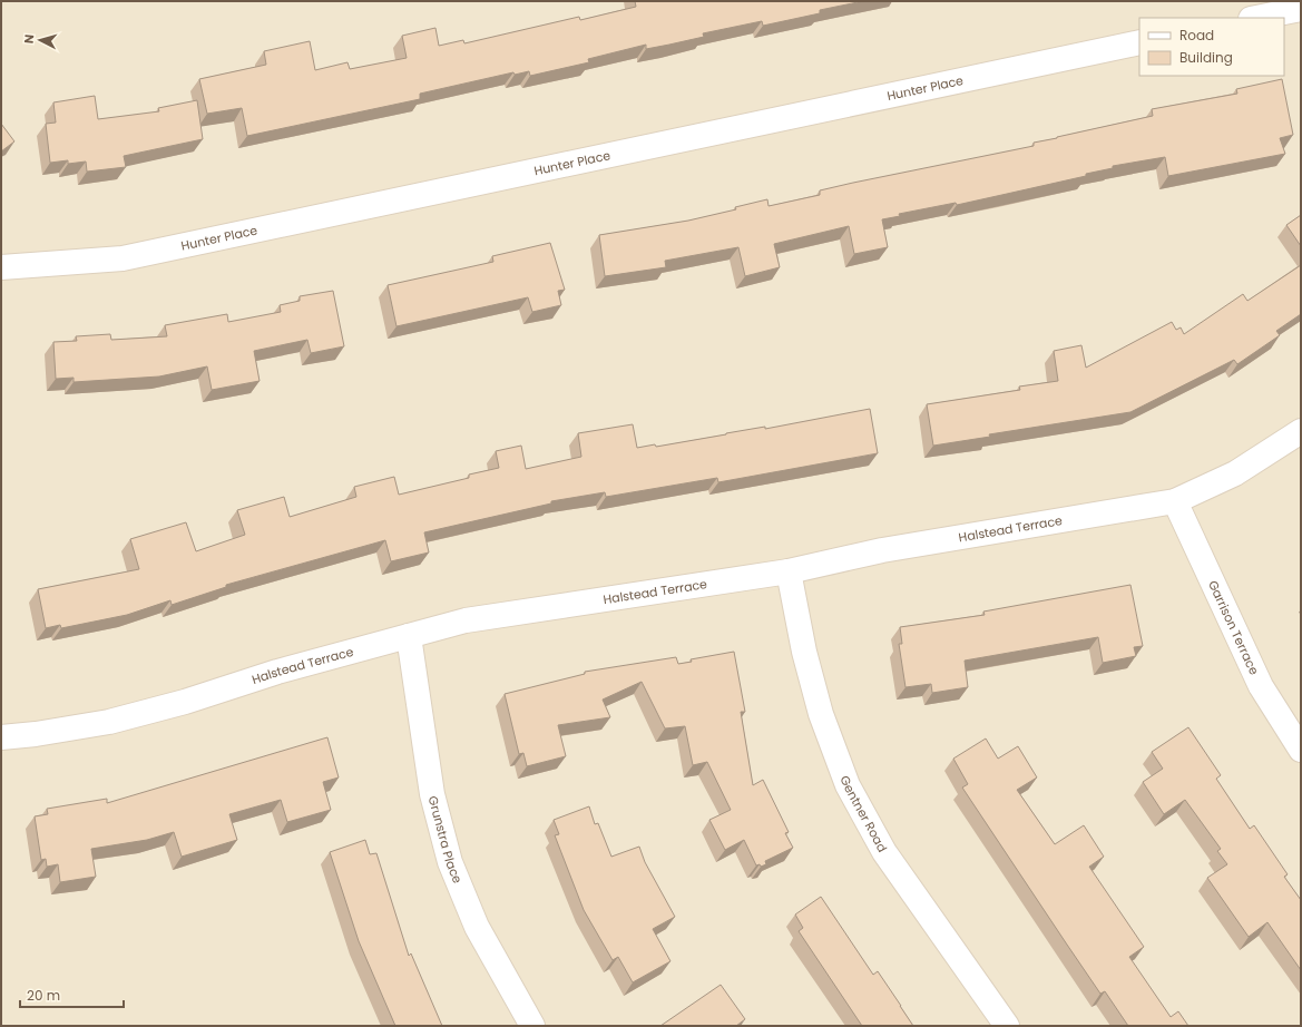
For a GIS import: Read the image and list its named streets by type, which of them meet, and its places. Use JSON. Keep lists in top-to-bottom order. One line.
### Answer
{"streets":{"street":["Hunter Place","Halstead Terrace","Garrison Terrace","Gentner Road","Grunstra Place"]},"crossings":[["Halstead Terrace","Garrison Terrace"],["Halstead Terrace","Gentner Road"],["Halstead Terrace","Grunstra Place"]],"legend":["Road","Building"],"scale_bar":"20 m","north":"left"}
